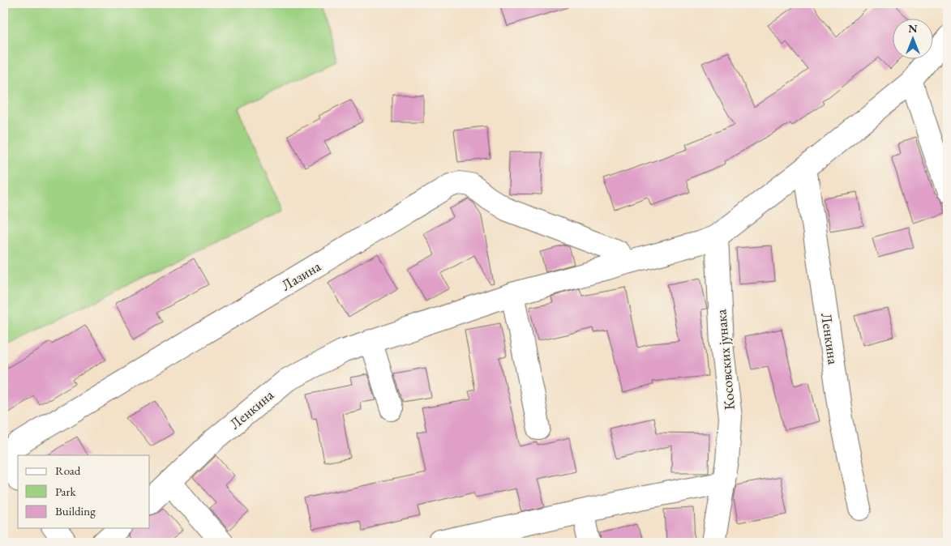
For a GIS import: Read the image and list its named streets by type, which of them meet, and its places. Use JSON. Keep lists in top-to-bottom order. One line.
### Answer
{"streets":{"street":["Лазина","Ленкина","Косовских јунака"]},"crossings":[["Лазина","Ленкина"],["Ленкина","Косовских јунака"]],"legend":["Road","Park","Building"],"north":"top"}
